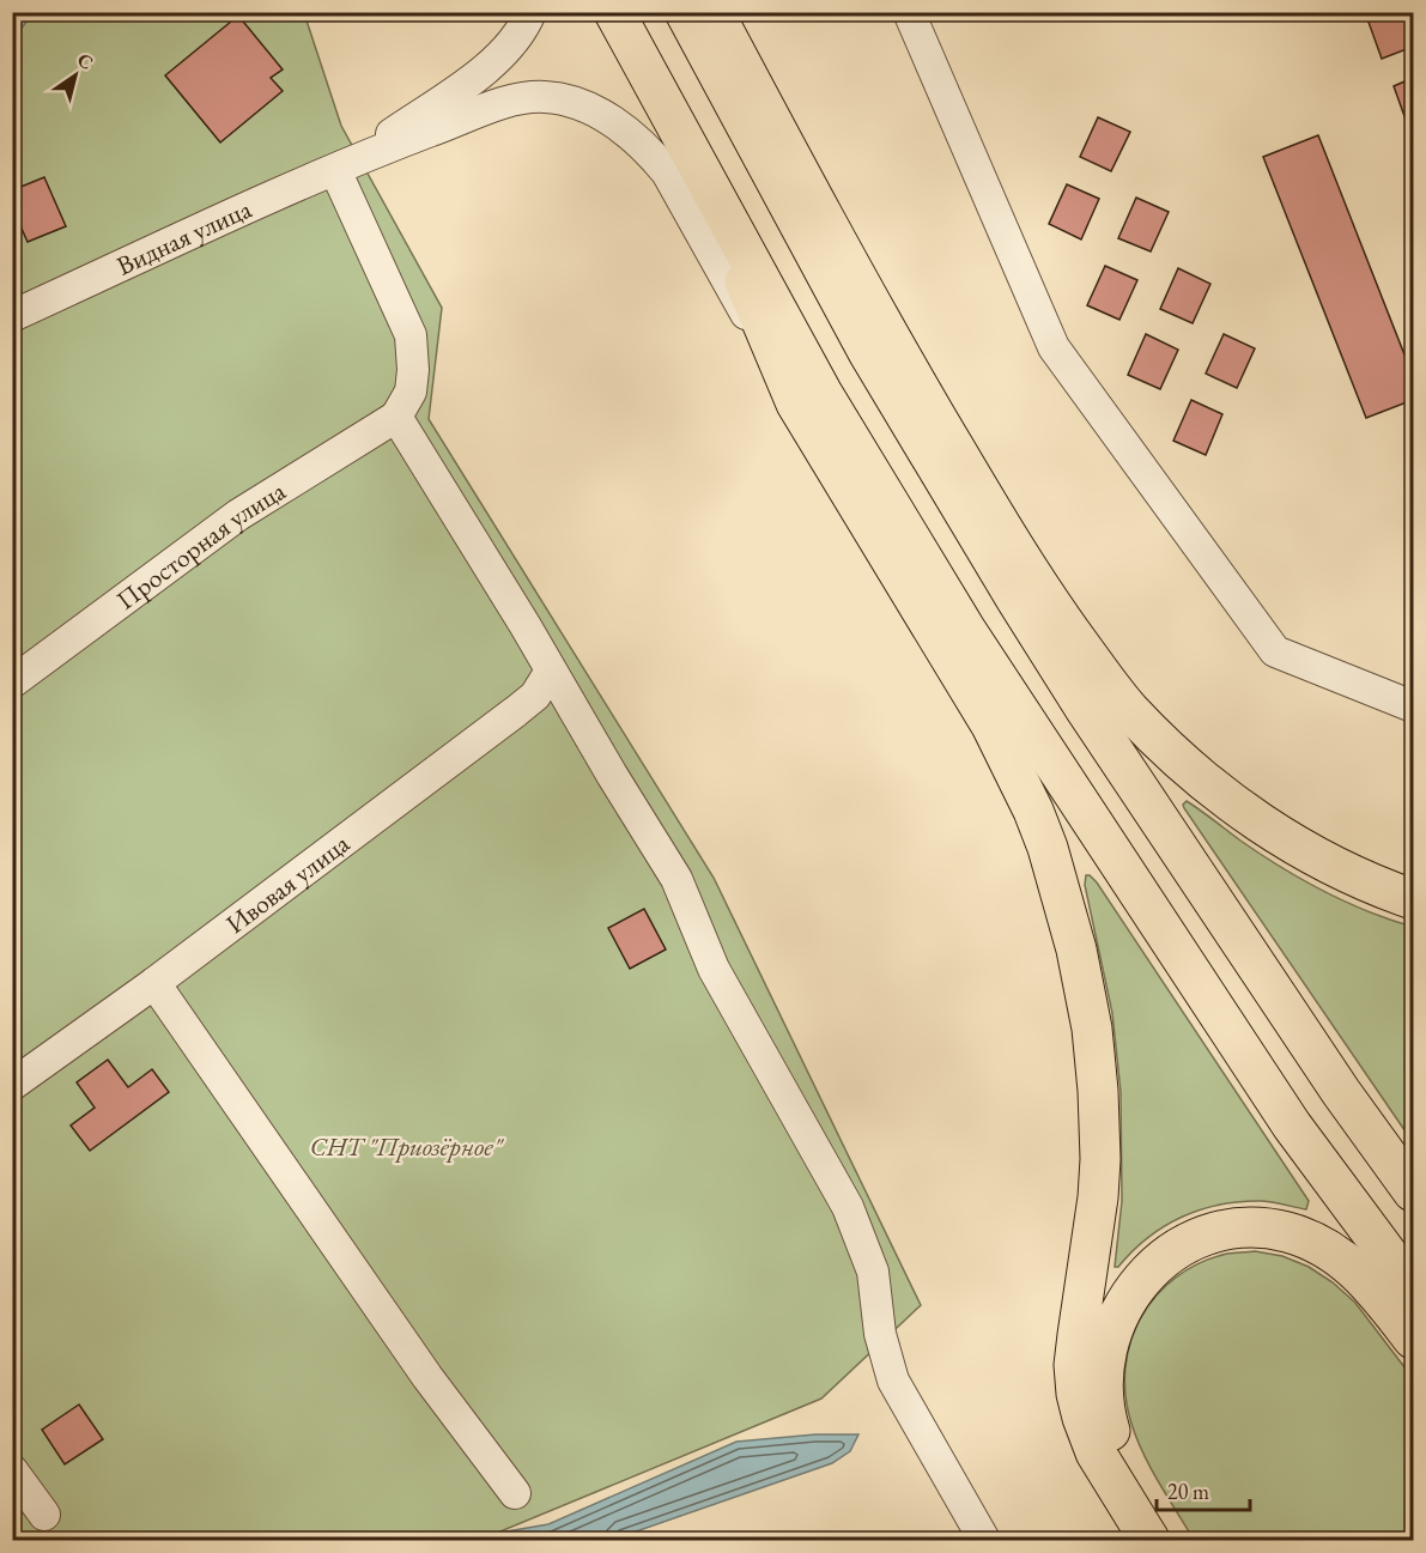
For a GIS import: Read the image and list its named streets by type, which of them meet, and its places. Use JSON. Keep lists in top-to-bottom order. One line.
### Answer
{"streets":{"street":["Видная улица","Просторная улица","Ивовая улица"]},"parks":["СНТ \"Приозёрное\""],"scale_bar":"20 m","north":"top right"}
